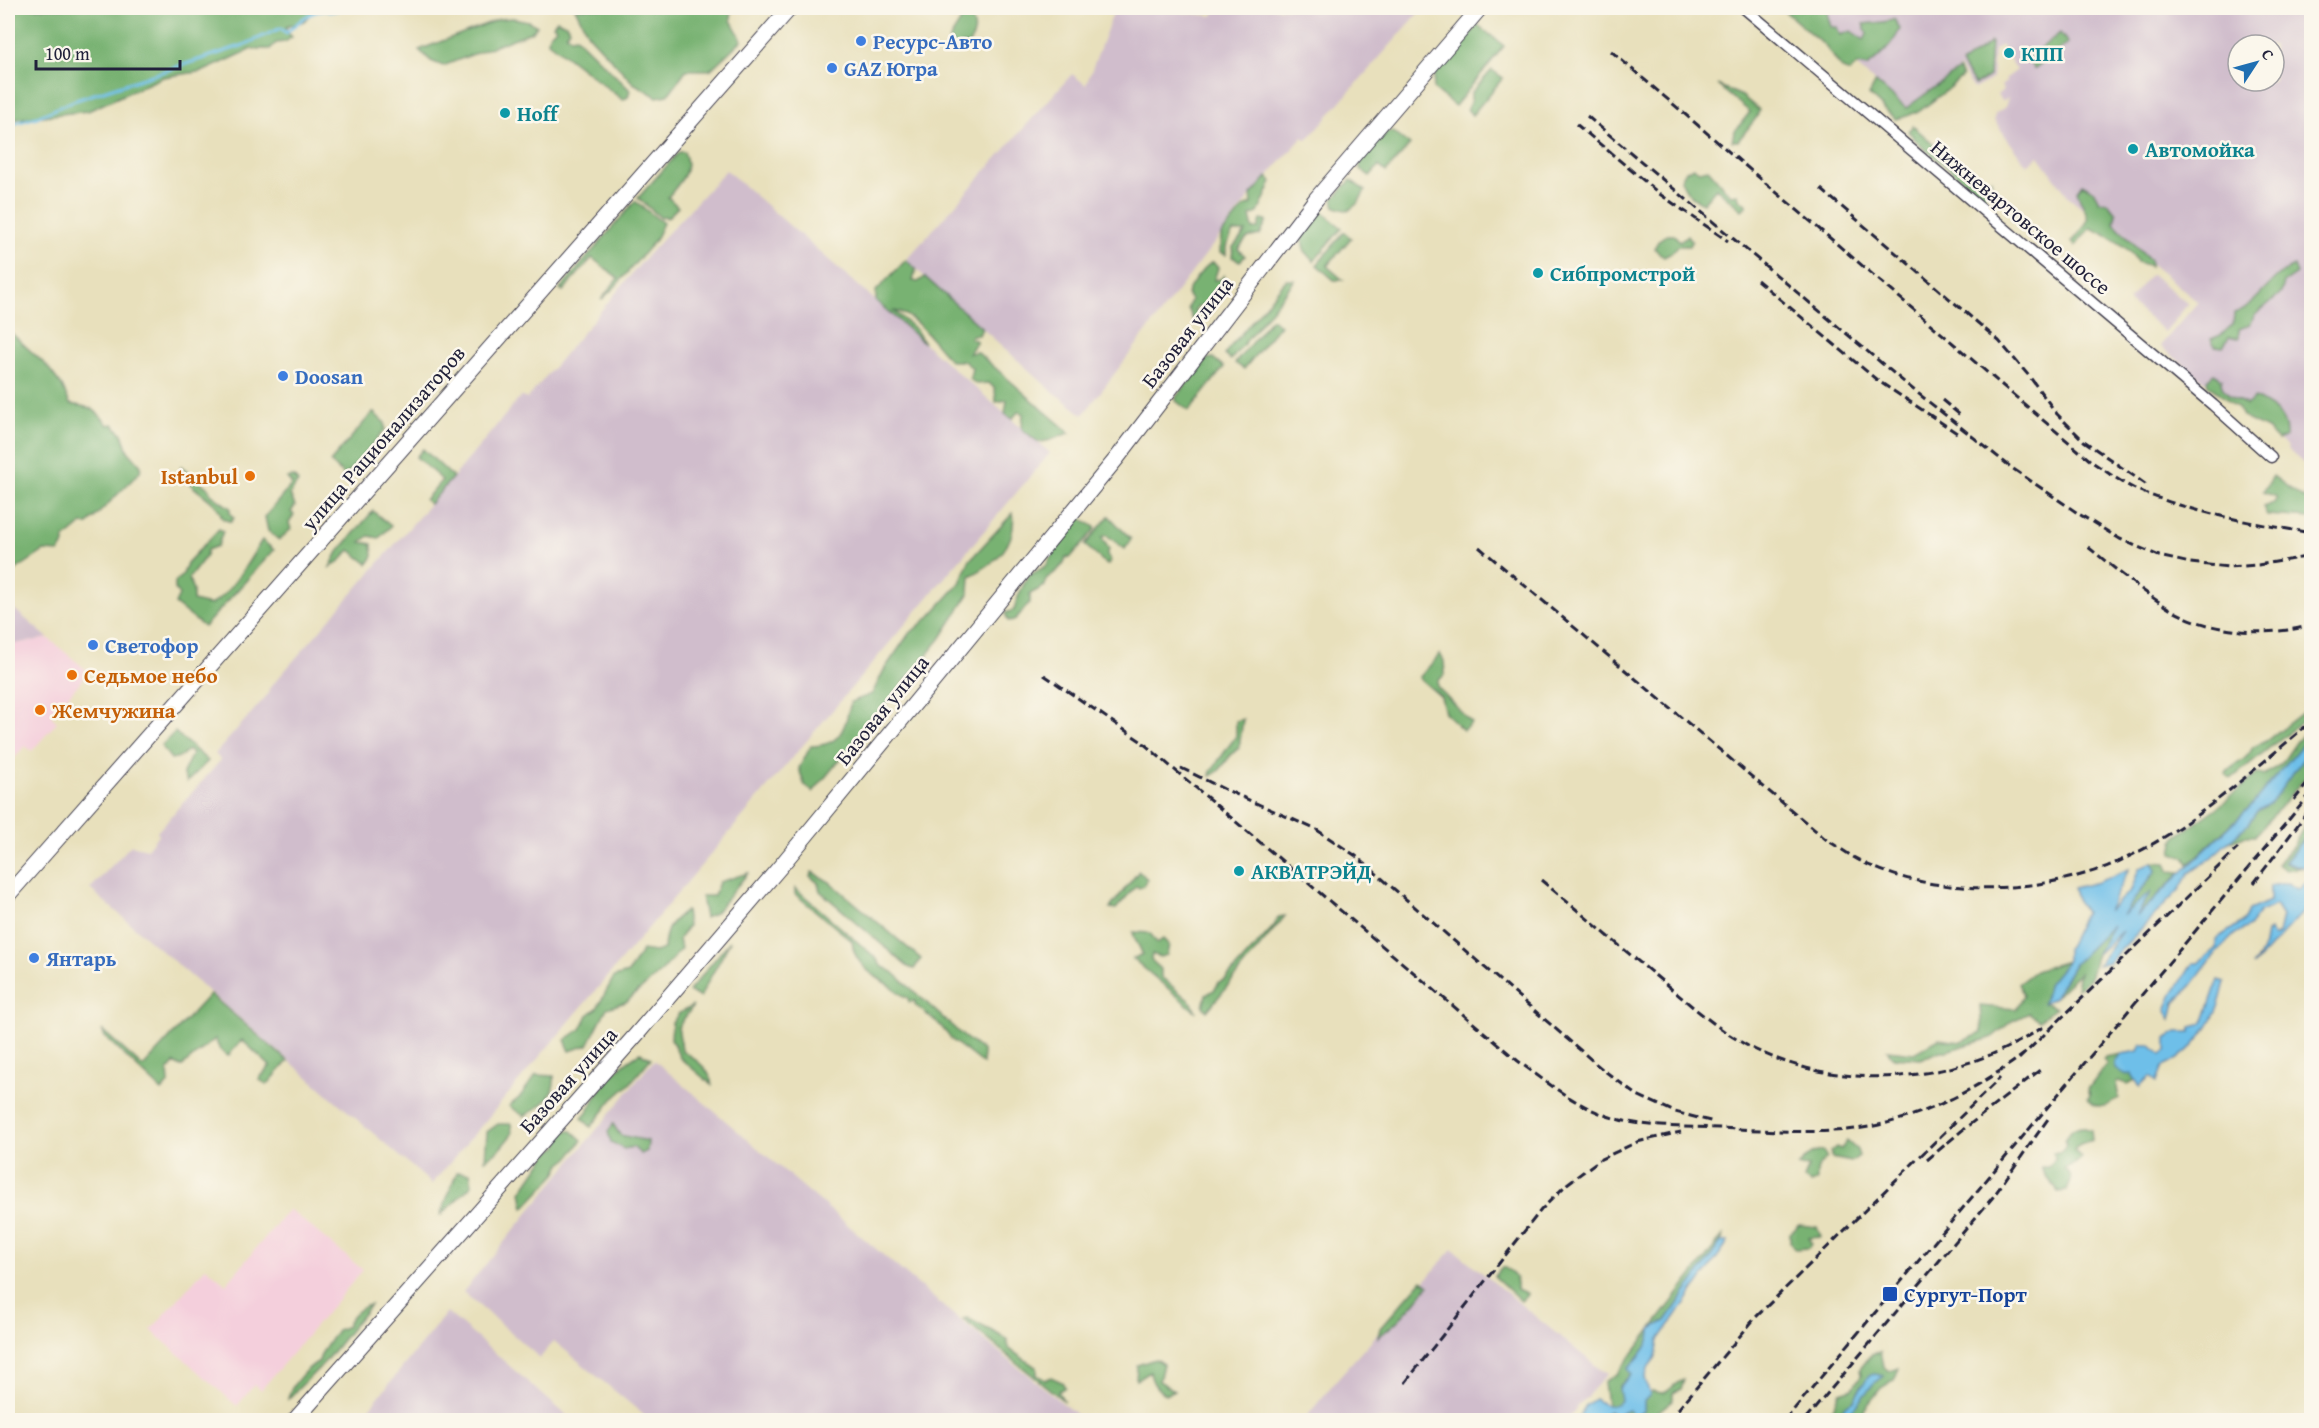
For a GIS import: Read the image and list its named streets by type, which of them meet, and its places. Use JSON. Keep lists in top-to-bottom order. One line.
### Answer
{"streets":{"street":["Нижневартовское шоссе","Базовая улица","улица Рационализаторов"]},"places":{"other":["Ресурс-Авто","КПП","GAZ Югра","Hoff","Автомойка","Сибпромстрой","Doosan","Istanbul","Светофор","Седьмое небо","Жемчужина","АКВАТРЭЙД","Янтарь"],"transit":["Сургут-Порт"]},"scale_bar":"100 m","north":"top right"}
